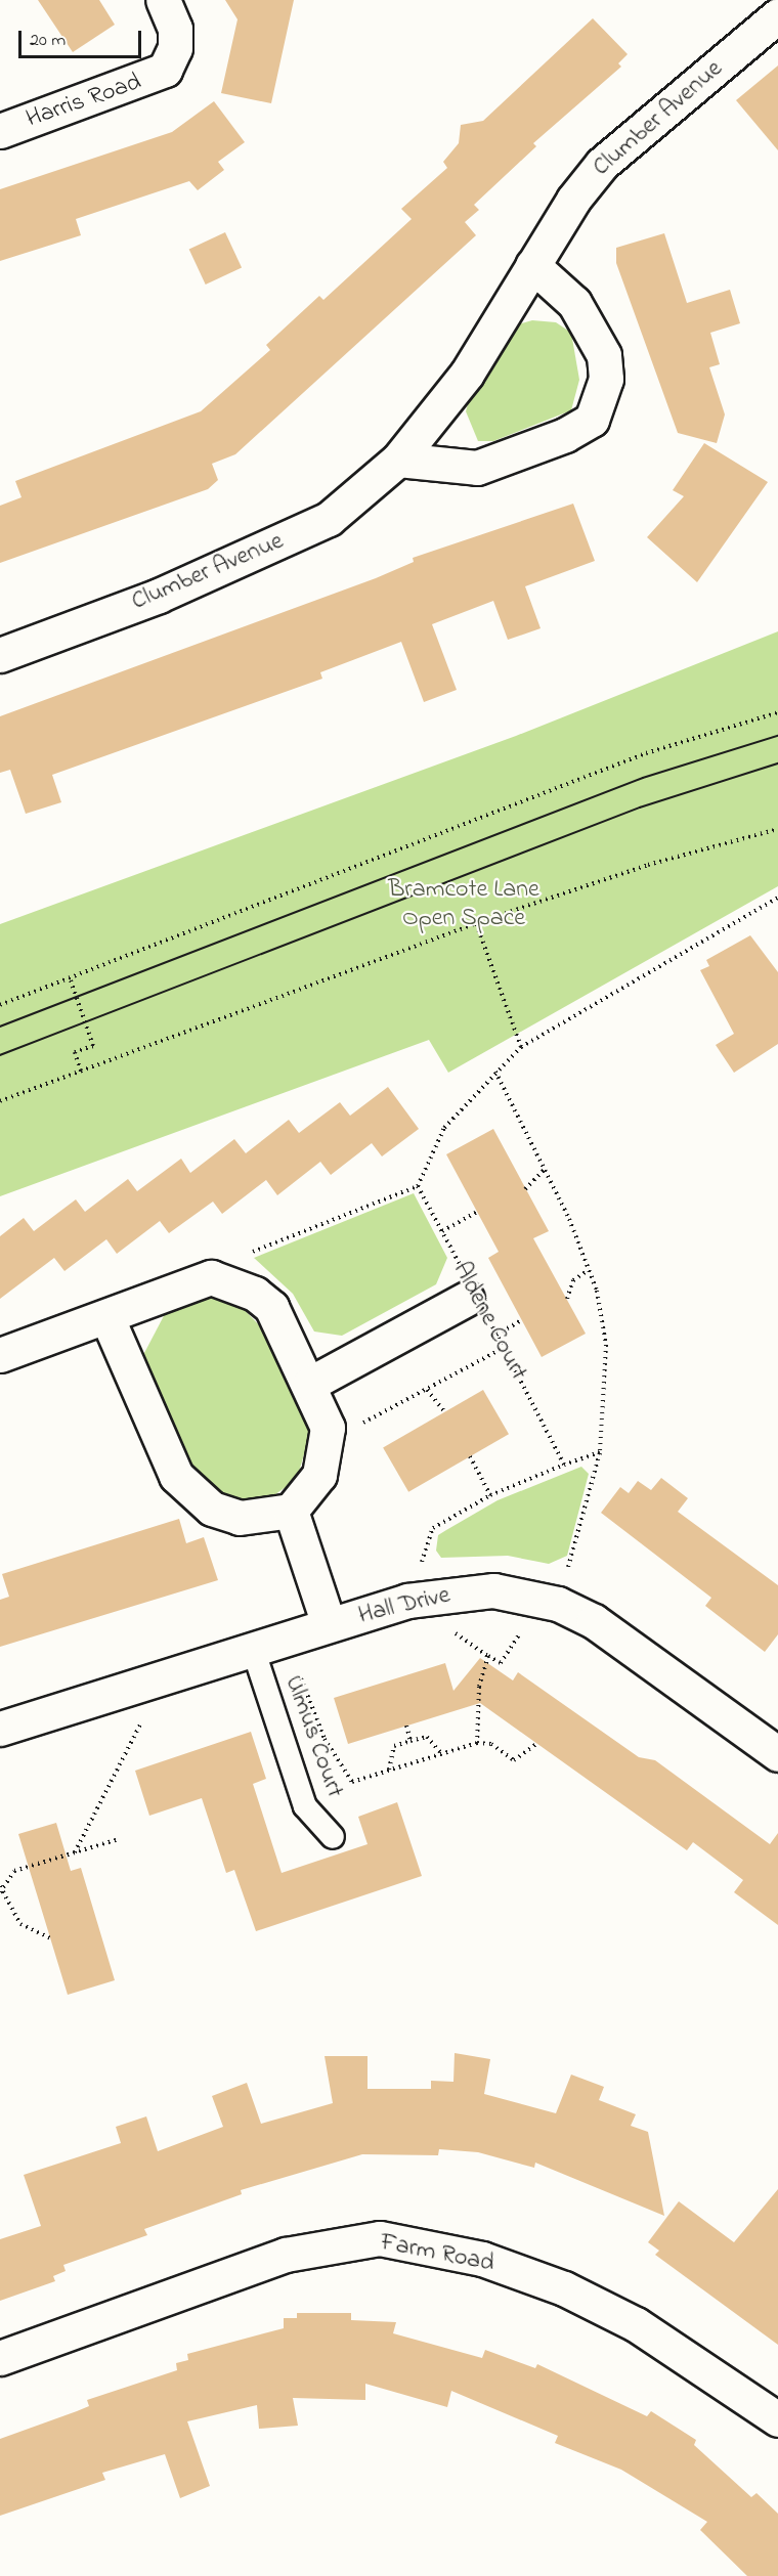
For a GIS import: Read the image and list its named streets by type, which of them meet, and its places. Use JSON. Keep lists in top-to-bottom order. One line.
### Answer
{"streets":{"street":["Harris Road","Clumber Avenue","Aldene Court","Hall Drive","Farm Road"],"lane":["Ulmus Court"]},"crossings":[["Hall Drive","Ulmus Court"]],"parks":["Bramcote Lane Open Space"],"scale_bar":"20 m"}
